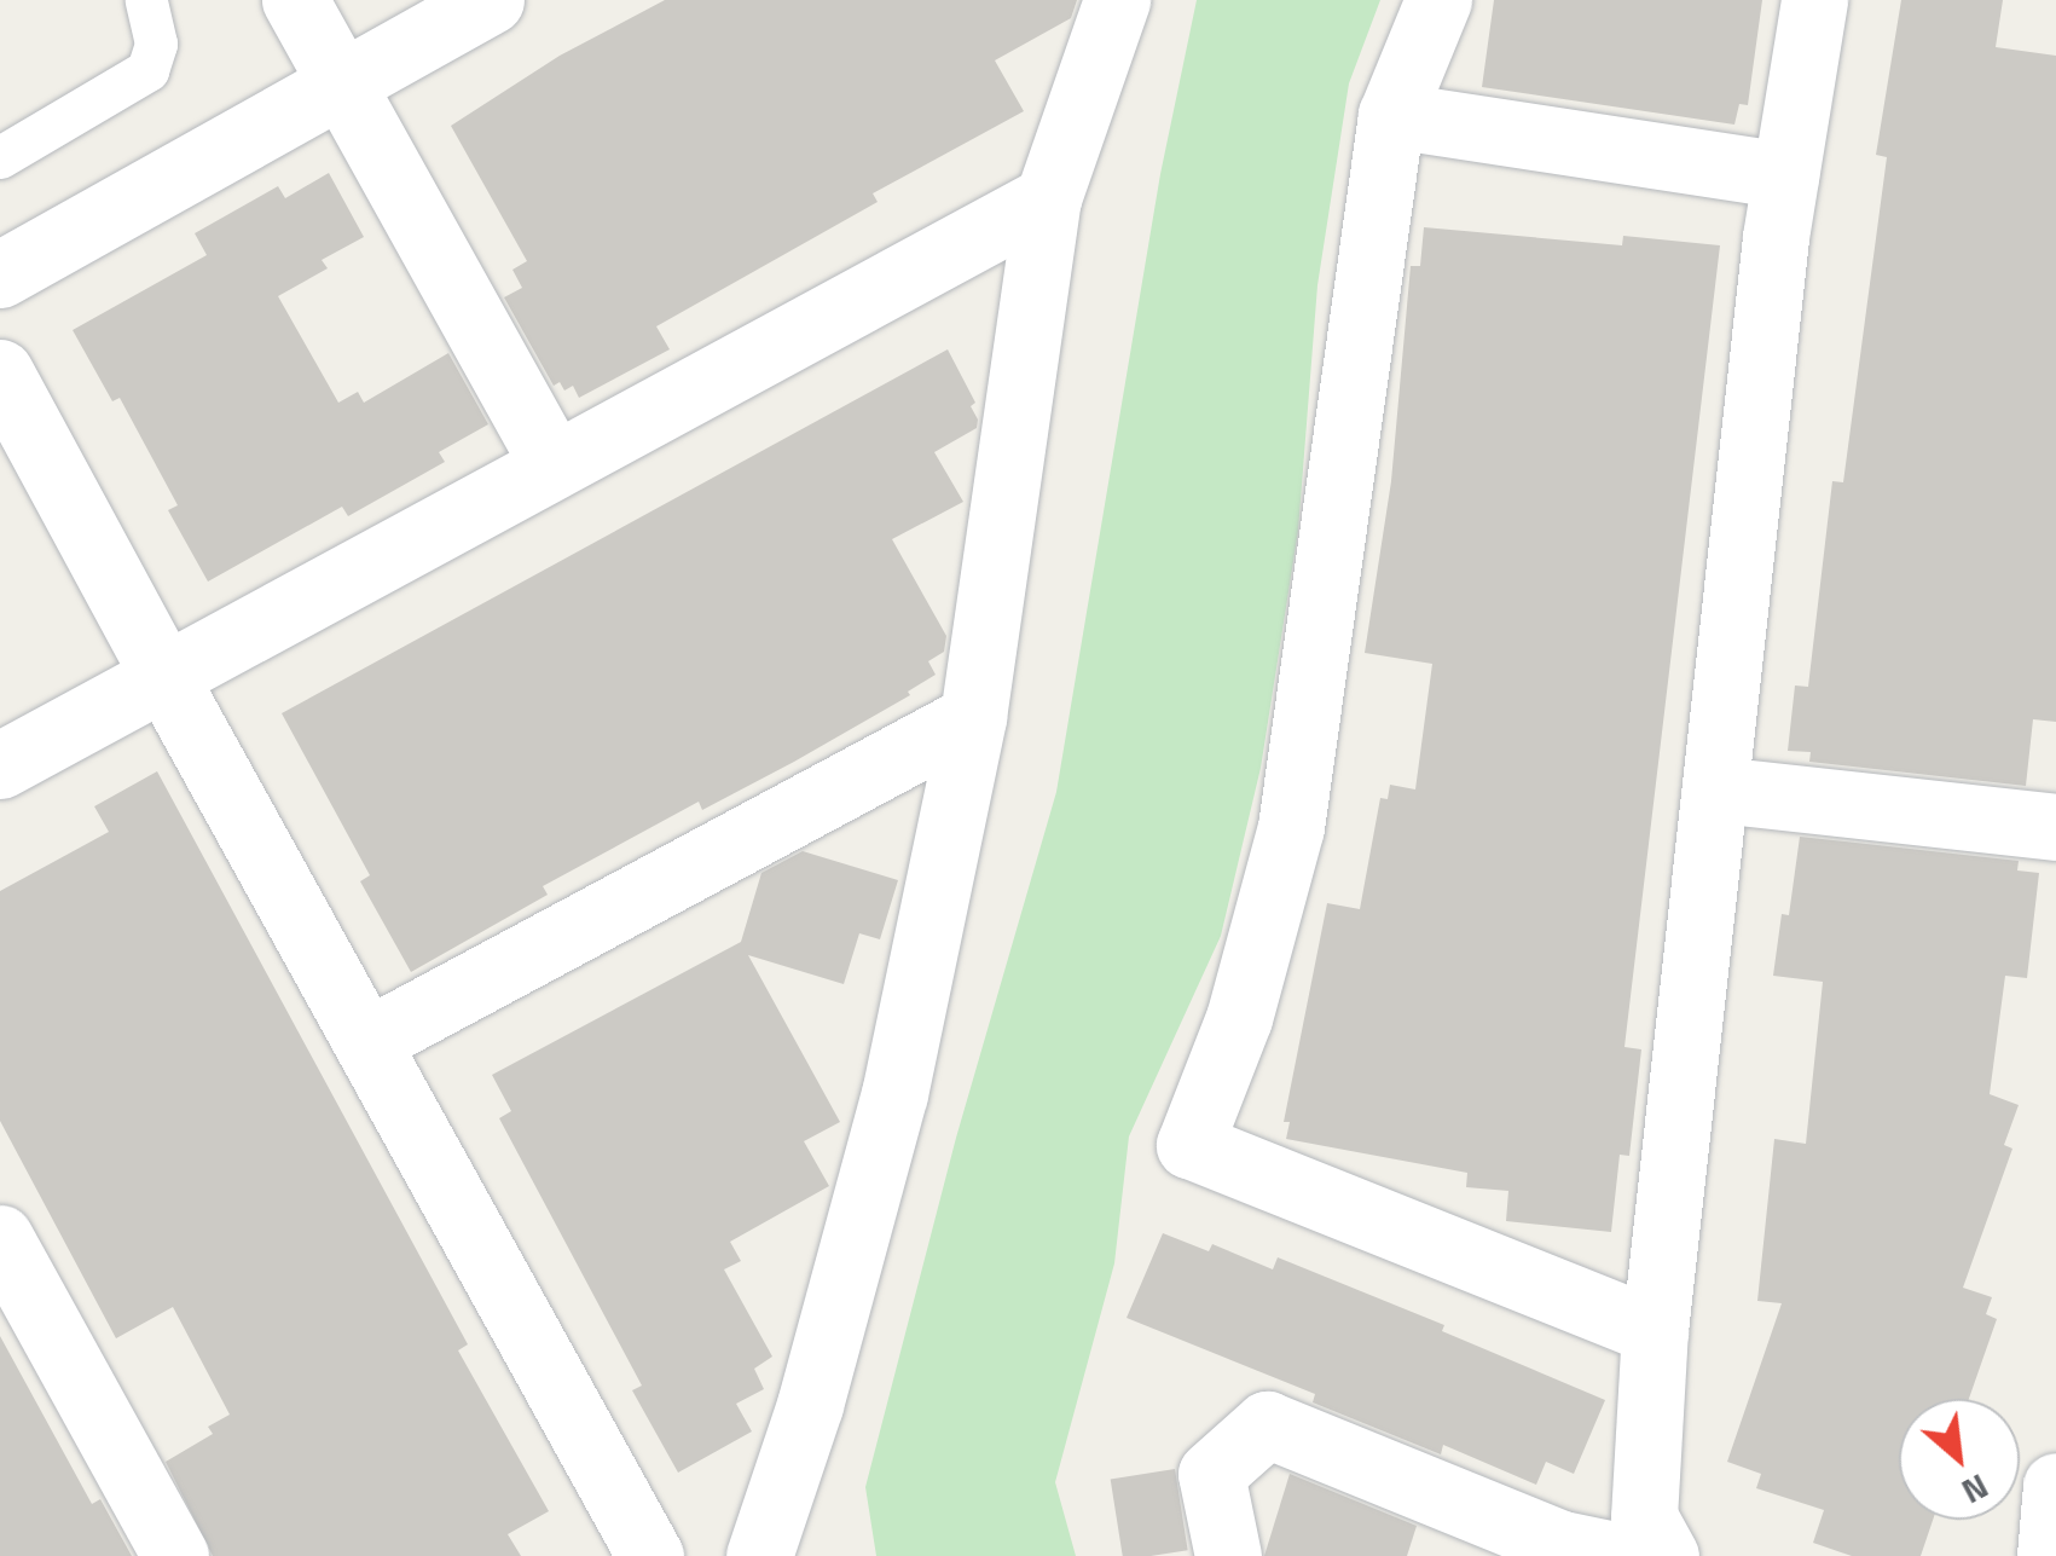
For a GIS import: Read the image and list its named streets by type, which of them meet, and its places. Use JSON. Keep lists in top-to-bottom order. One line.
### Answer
{"north":"bottom right"}
